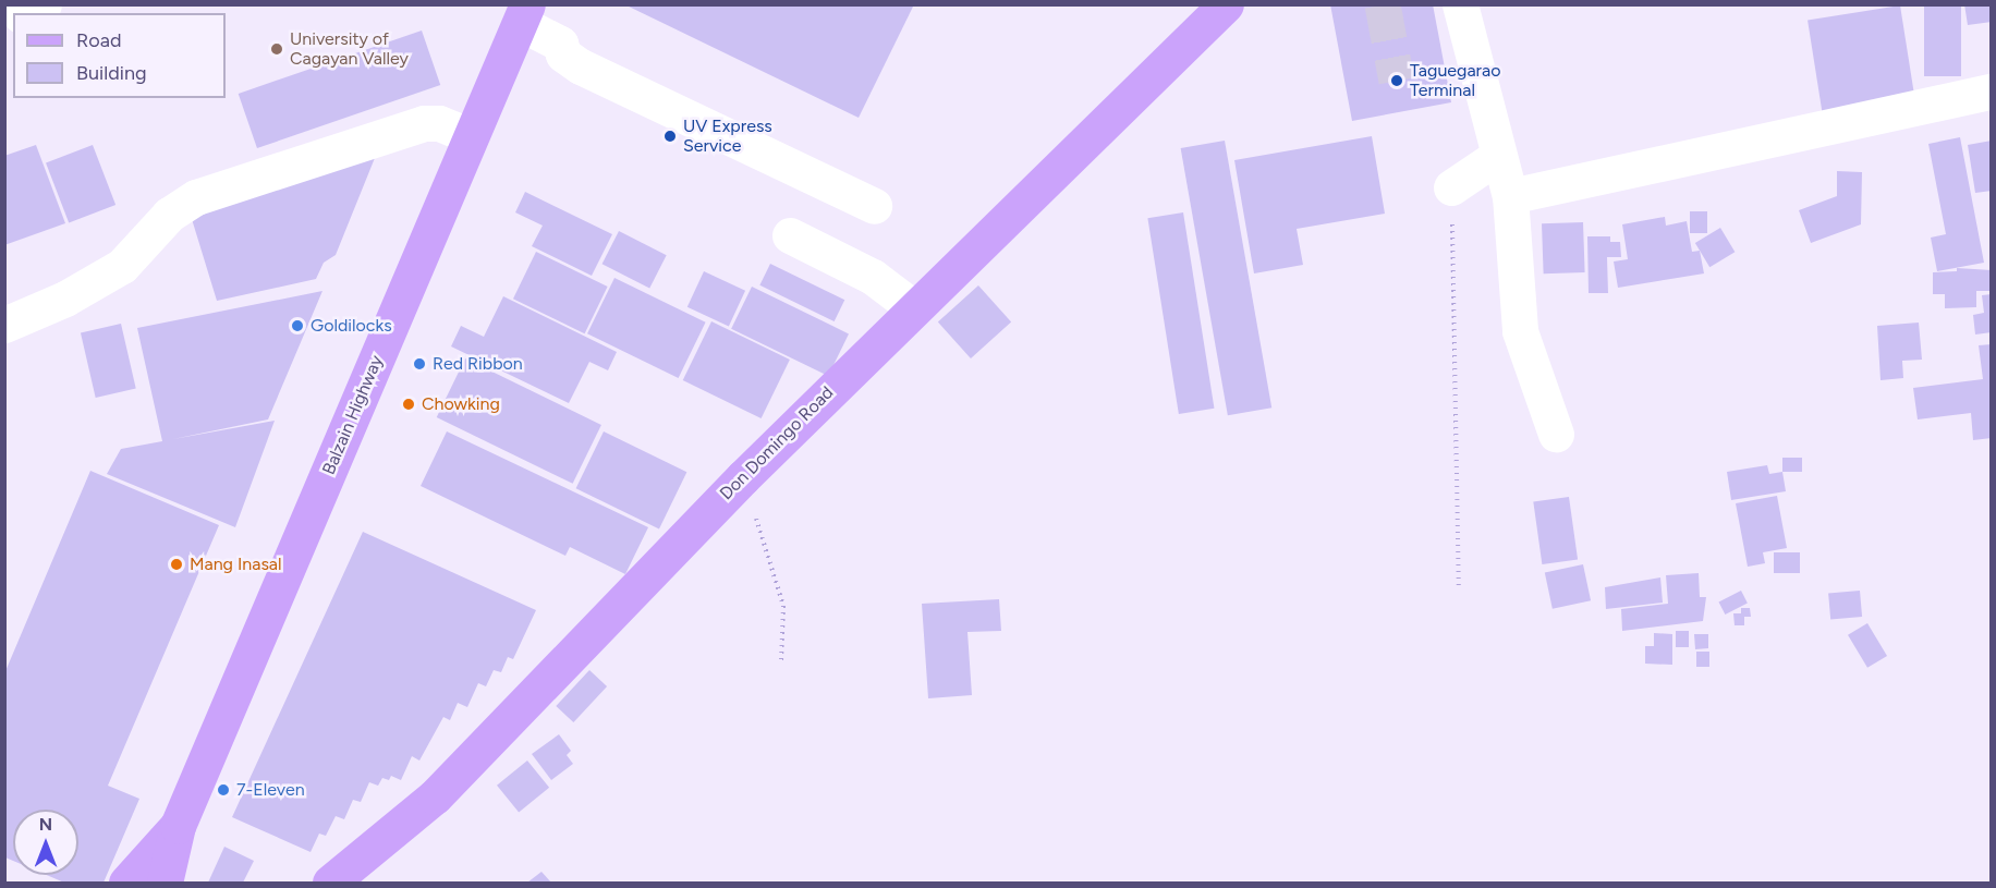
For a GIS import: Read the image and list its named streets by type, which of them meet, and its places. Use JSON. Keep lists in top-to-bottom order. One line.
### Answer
{"streets":{"main road":["Balzain Highway","Don Domingo Road"]},"places":["University of Cagayan Valley","Taguegarao Terminal","UV Express Service","Goldilocks","Red Ribbon","Chowking","Mang Inasal","7-Eleven"],"legend":["Road","Building"],"north":"top"}
